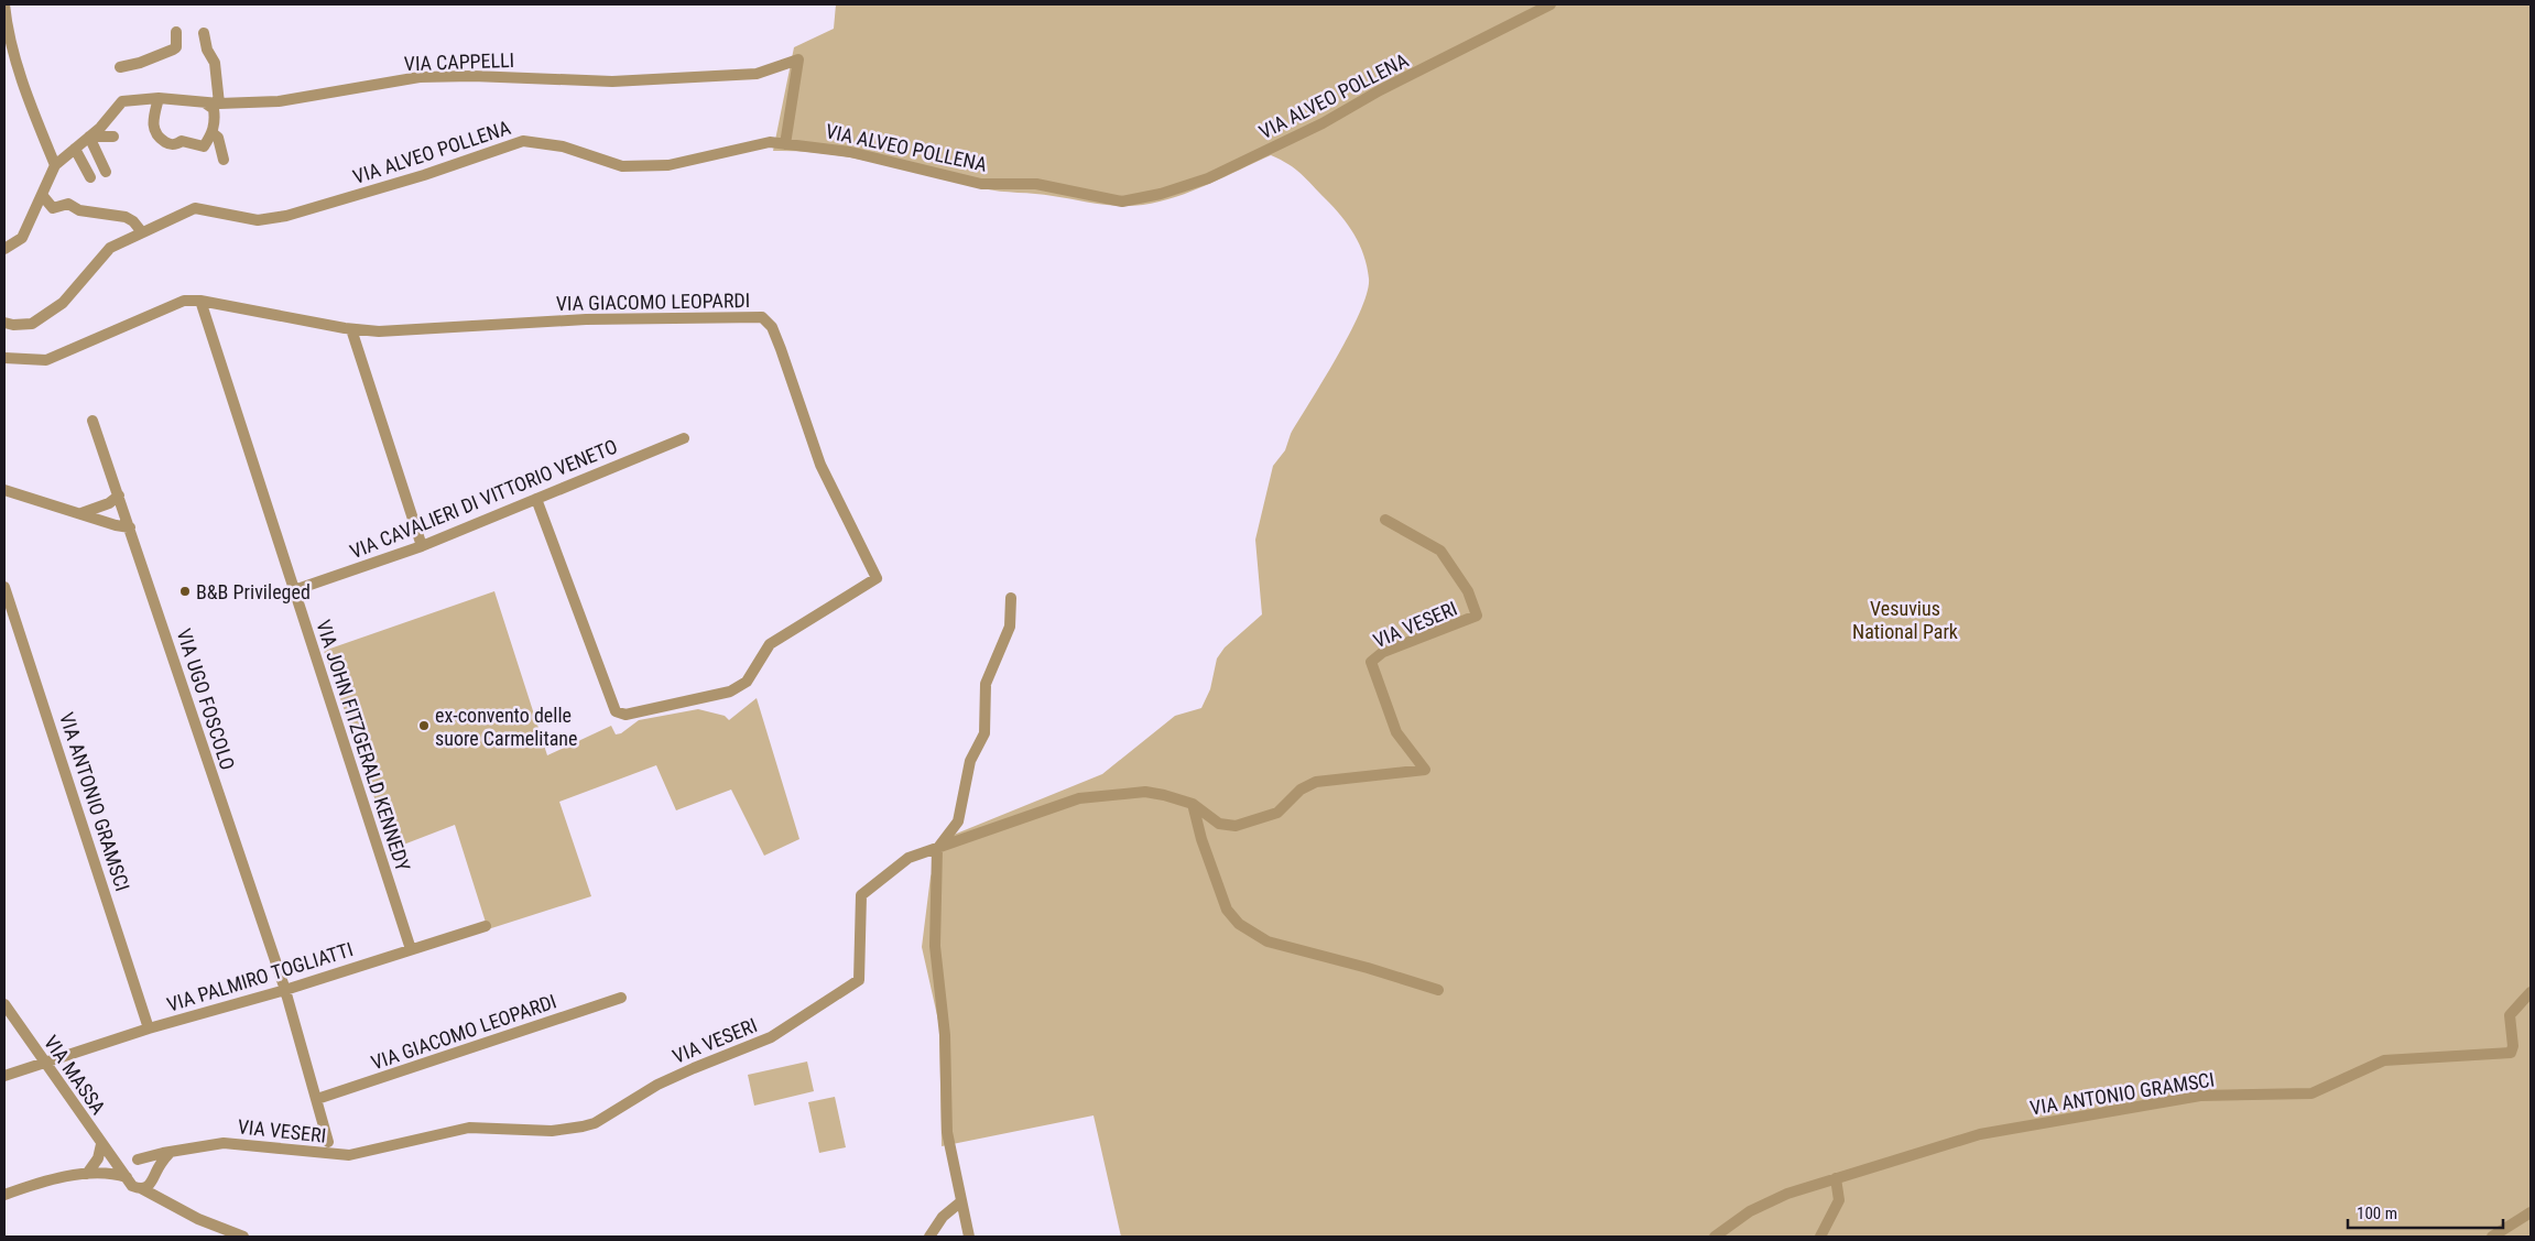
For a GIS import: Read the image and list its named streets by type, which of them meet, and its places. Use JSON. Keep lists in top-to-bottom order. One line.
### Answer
{"streets":{"street":["VIA CAPPELLI","VIA ALVEO POLLENA","VIA GIACOMO LEOPARDI","VIA CAVALIERI DI VITTORIO VENETO","VIA VESERI","VIA UGO FOSCOLO","VIA JOHN FITZGERALD KENNEDY","VIA ANTONIO GRAMSCI","VIA PALMIRO TOGLIATTI","VIA MASSA"]},"crossings":[["VIA CAPPELLI","VIA ALVEO POLLENA"],["VIA GIACOMO LEOPARDI","VIA CAVALIERI DI VITTORIO VENETO"],["VIA GIACOMO LEOPARDI","VIA JOHN FITZGERALD KENNEDY"],["VIA CAVALIERI DI VITTORIO VENETO","VIA JOHN FITZGERALD KENNEDY"],["VIA UGO FOSCOLO","VIA PALMIRO TOGLIATTI"],["VIA JOHN FITZGERALD KENNEDY","VIA PALMIRO TOGLIATTI"],["VIA ANTONIO GRAMSCI","VIA PALMIRO TOGLIATTI"],["VIA PALMIRO TOGLIATTI","VIA MASSA"]],"parks":["Vesuvius National Park"],"places":["B&B Privileged","ex-convento delle suore Carmelitane"],"scale_bar":"100 m"}
